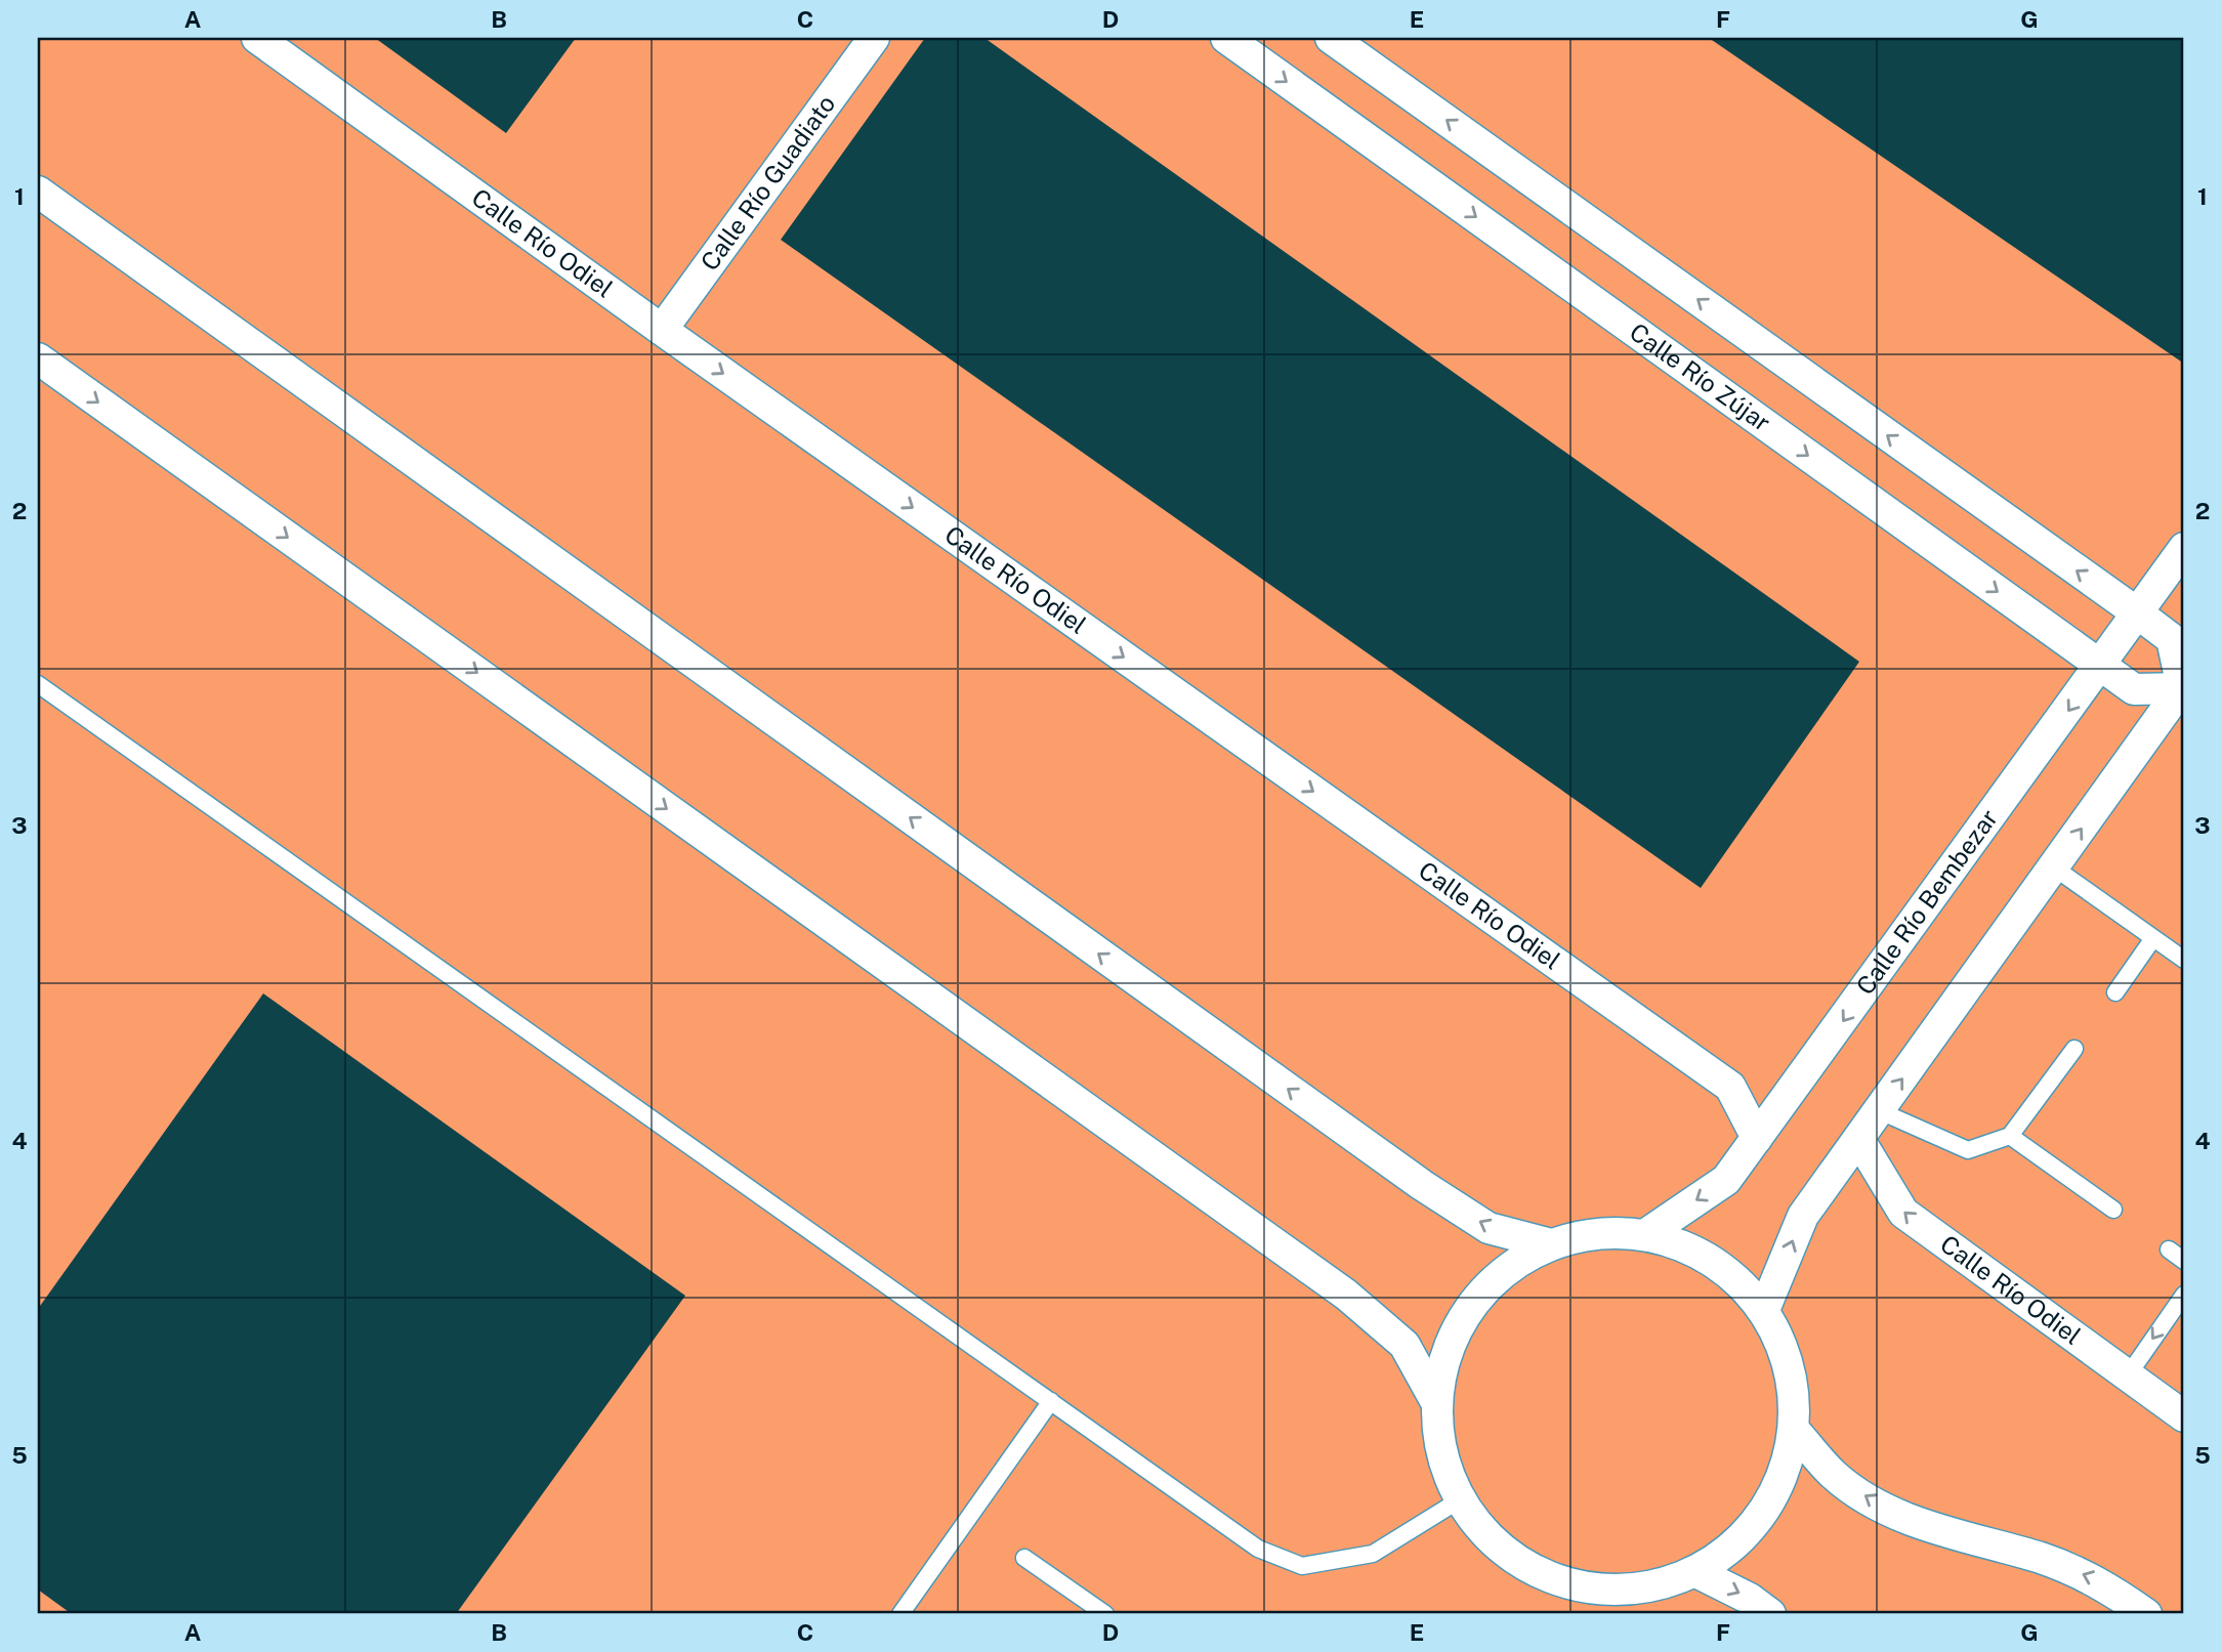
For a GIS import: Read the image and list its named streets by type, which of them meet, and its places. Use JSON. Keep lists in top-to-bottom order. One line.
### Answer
{"streets":{"street":["Calle Río Guadiato","Calle Río Odiel","Calle Río Zújar","Calle Río Bembezar"]},"crossings":[["Calle Río Guadiato","Calle Río Odiel"],["Calle Río Odiel","Calle Río Bembezar"],["Calle Río Zújar","Calle Río Bembezar"]],"grid":{"columns":["A","B","C","D","E","F","G"],"rows":["1","2","3","4","5"]}}
